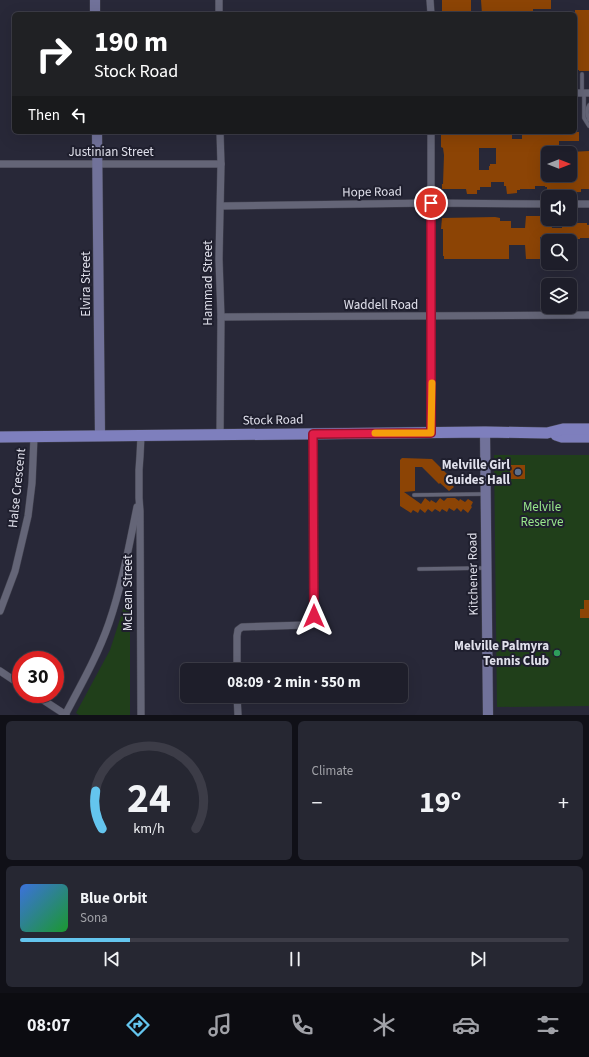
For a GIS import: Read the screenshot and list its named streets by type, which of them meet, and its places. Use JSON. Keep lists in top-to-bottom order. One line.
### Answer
{"streets":{"main road":["Stock Road"],"street":["Justinian Street","Hope Road","Hammad Street","Elvira Street","Waddell Road","Halse Crescent","Kitchener Road","McLean Street"]},"crossings":[["Justinian Street","Hammad Street"],["Justinian Street","Elvira Street"],["Hope Road","Hammad Street"],["Hammad Street","Waddell Road"],["Hammad Street","Stock Road"],["Elvira Street","Stock Road"],["Stock Road","Halse Crescent"],["Stock Road","Kitchener Road"],["Stock Road","McLean Street"]],"parks":["Melvile Reserve"],"places":["Melville Girl Guides Hall","Melville Palmyra Tennis Club"],"north":"right","page":{"turn":["190 m","Stock Road"],"then":"Then","limit":"30","trip":"08:09 · 2 min · 550 m","tile":"Climate","heat":["−","19°","+"],"song":["Blue Orbit","Sona"],"tabs":"08:07","gauge":["24","km/h"]}}
